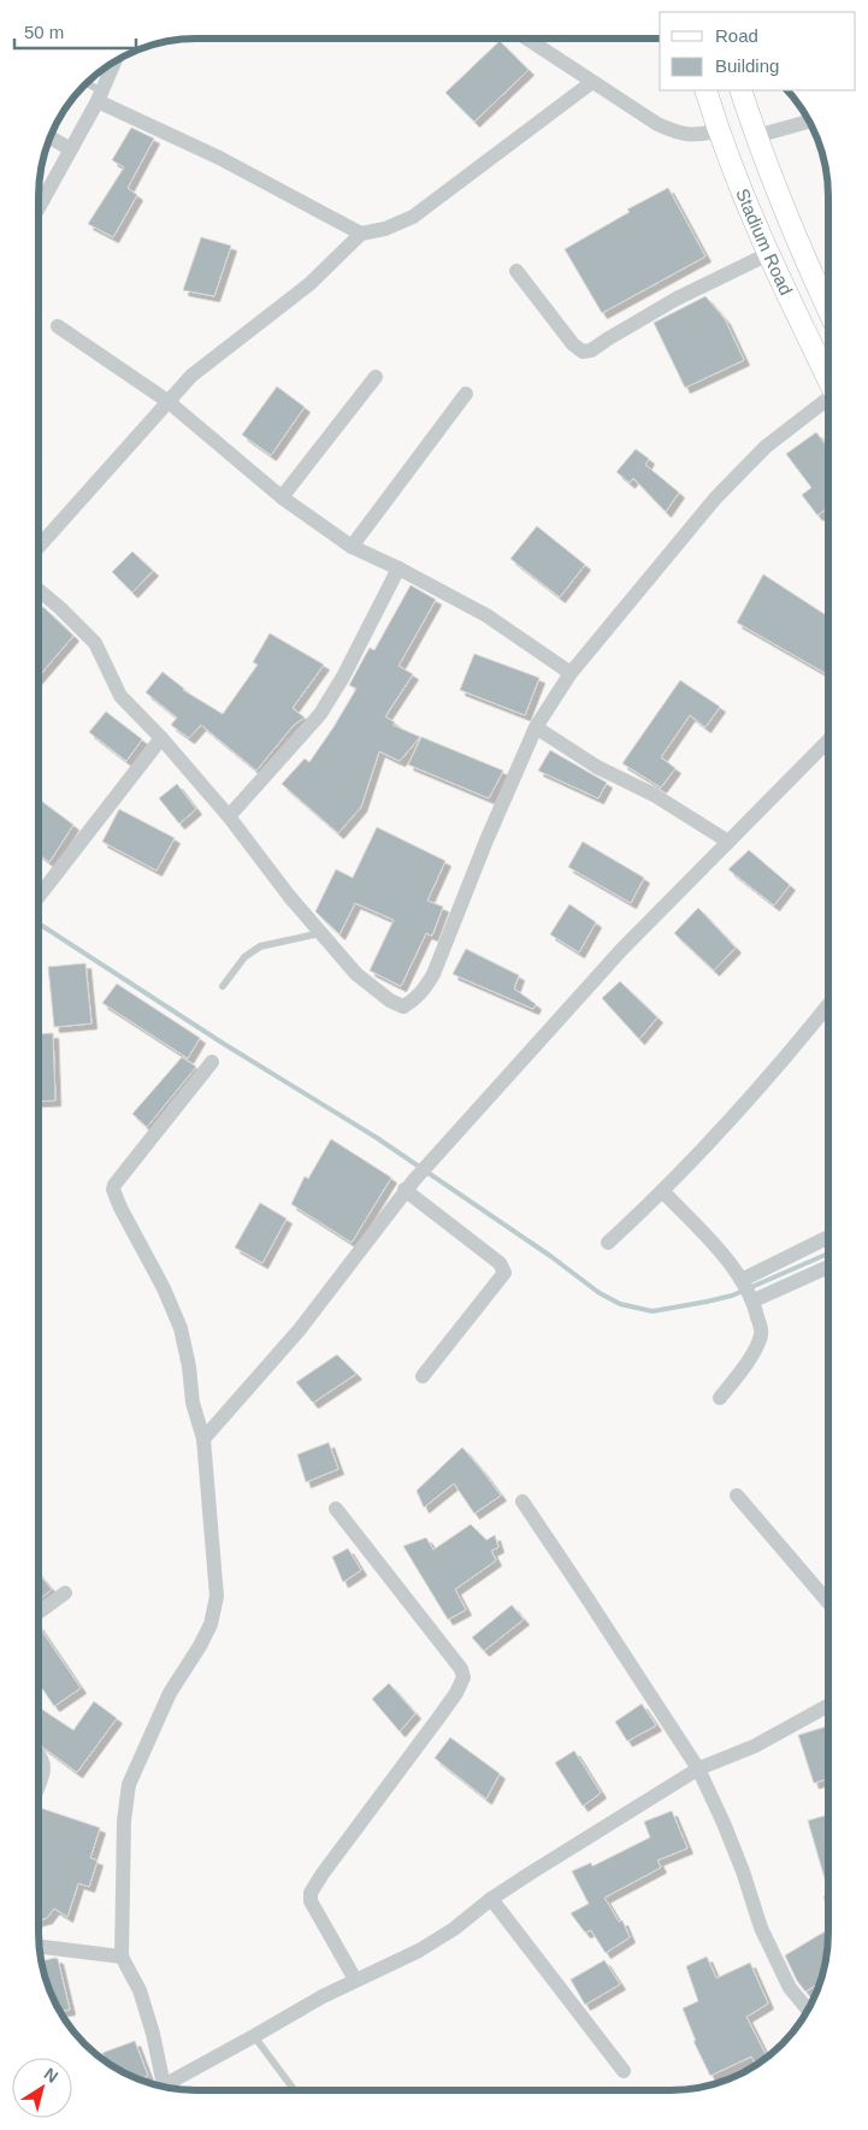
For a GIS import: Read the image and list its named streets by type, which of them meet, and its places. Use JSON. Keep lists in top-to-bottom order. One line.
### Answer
{"streets":{"main road":["Stadium Road"]},"legend":["Road","Building"],"scale_bar":"50 m","north":"top right"}
